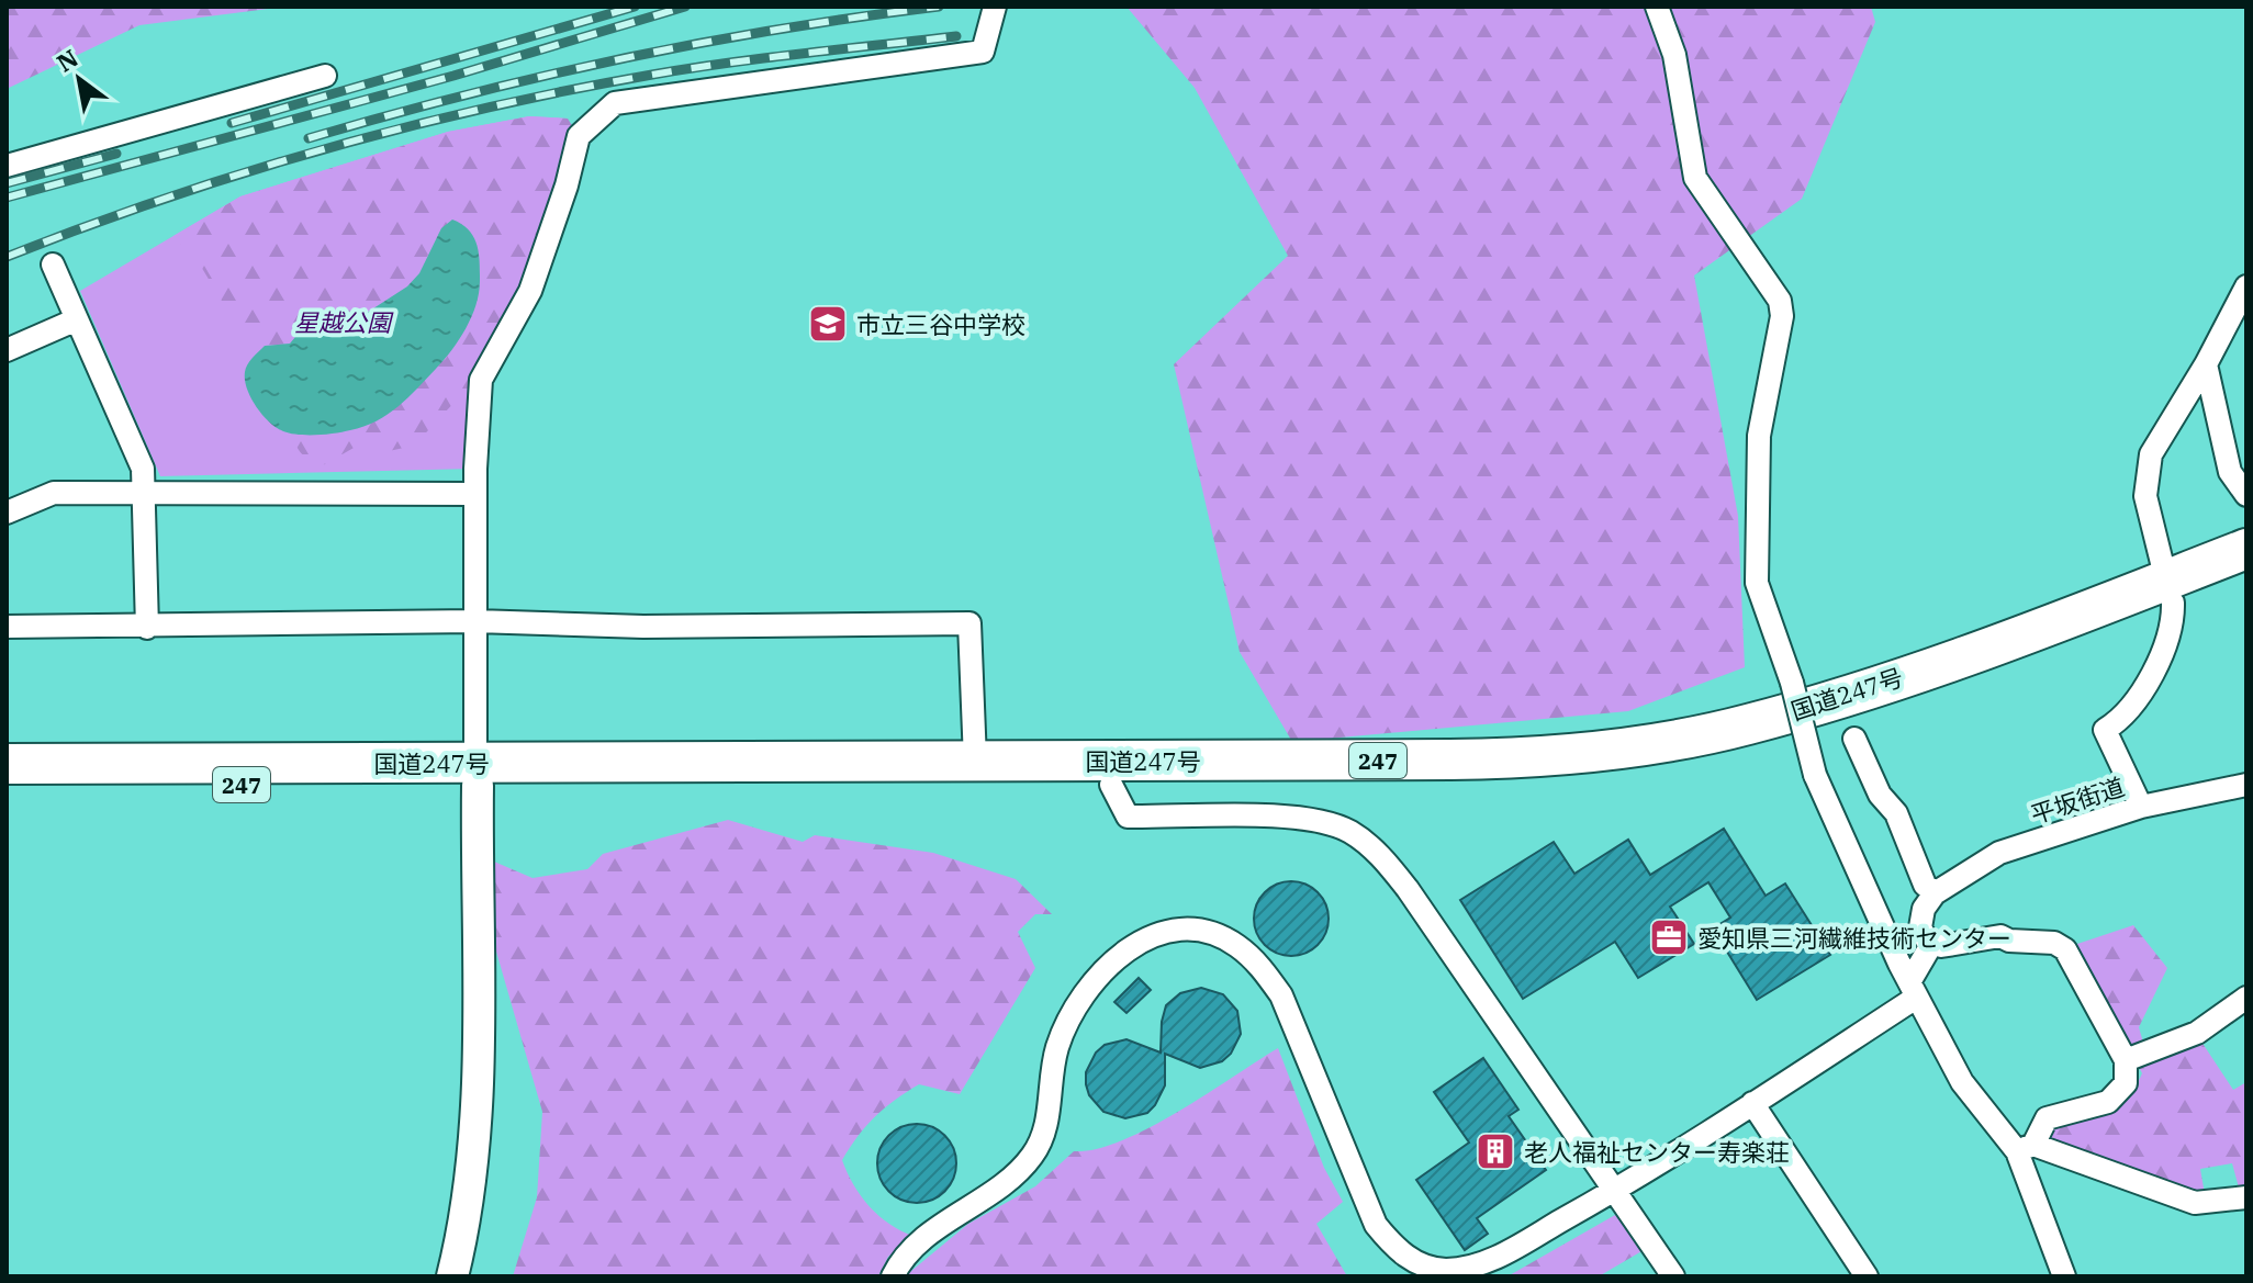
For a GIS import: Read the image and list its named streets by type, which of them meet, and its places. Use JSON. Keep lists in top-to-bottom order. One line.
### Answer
{"streets":{"highway":["国道247号","247"],"street":["平坂街道"]},"parks":["星越公園"],"places":{"school or university":["市立三谷中学校"],"office":["愛知県三河繊維技術センター"],"building":["老人福祉センター寿楽荘"]},"north":"top left"}
